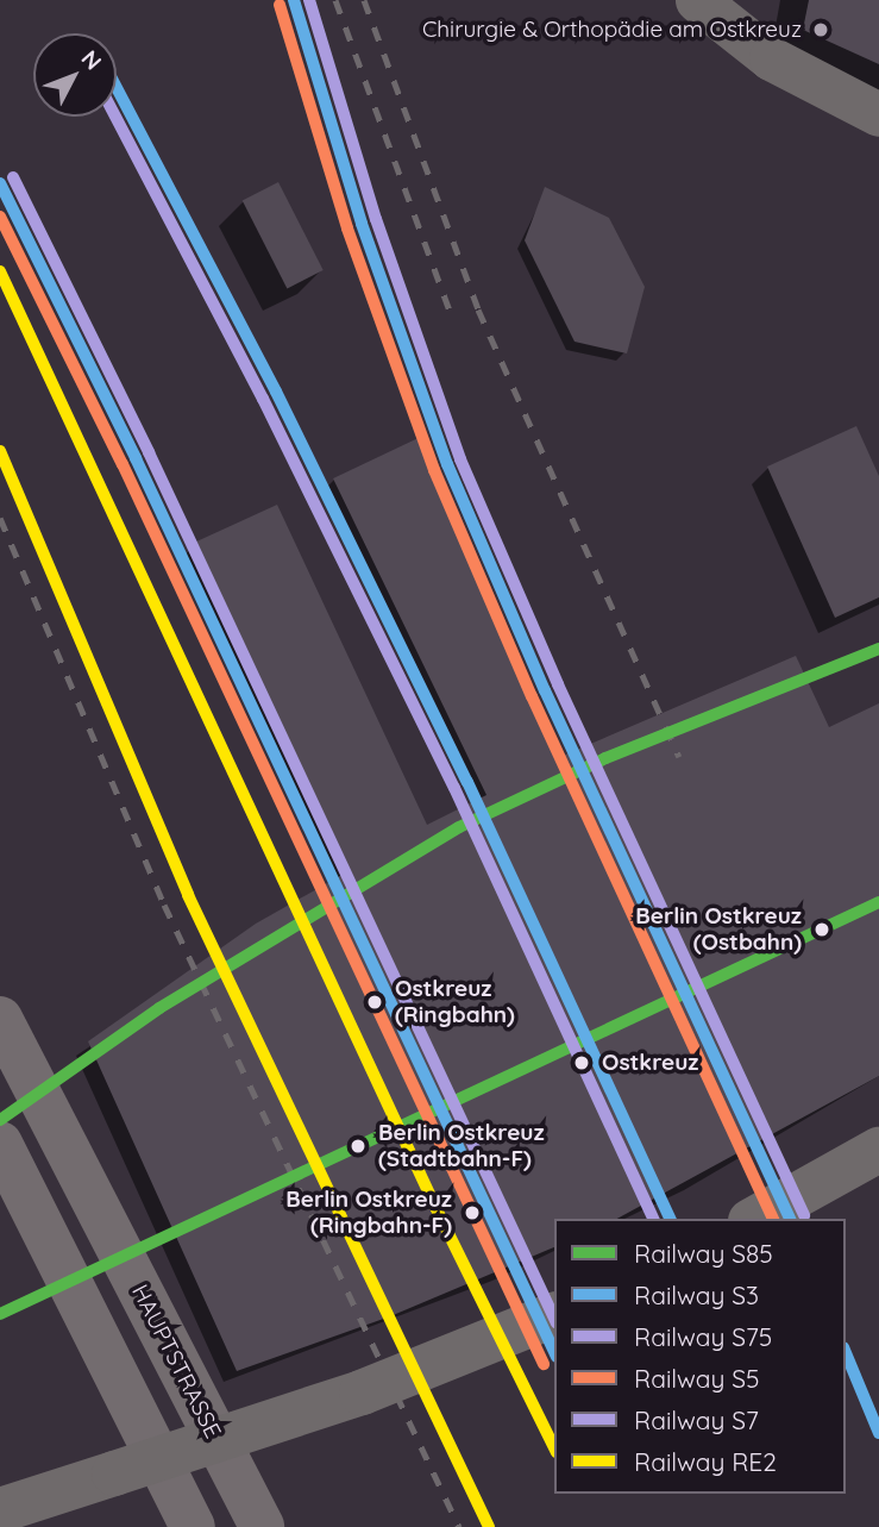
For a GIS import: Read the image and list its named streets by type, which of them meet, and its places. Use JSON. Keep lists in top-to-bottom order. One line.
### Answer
{"streets":{"main road":["HAUPTSTRASSE"]},"places":["Chirurgie & Orthopädie am Ostkreuz","Berlin Ostkreuz (Ostbahn)","Ostkreuz (Ringbahn)","Ostkreuz","Berlin Ostkreuz (Stadtbahn-F)","Berlin Ostkreuz (Ringbahn-F)"],"lines":["rail line S3","rail line S7","rail line S5","rail line S75","rail line RE2","rail line S85"],"legend":["Railway S85","Railway S3","Railway S75","Railway S5","Railway S7","Railway RE2"],"north":"top right"}
